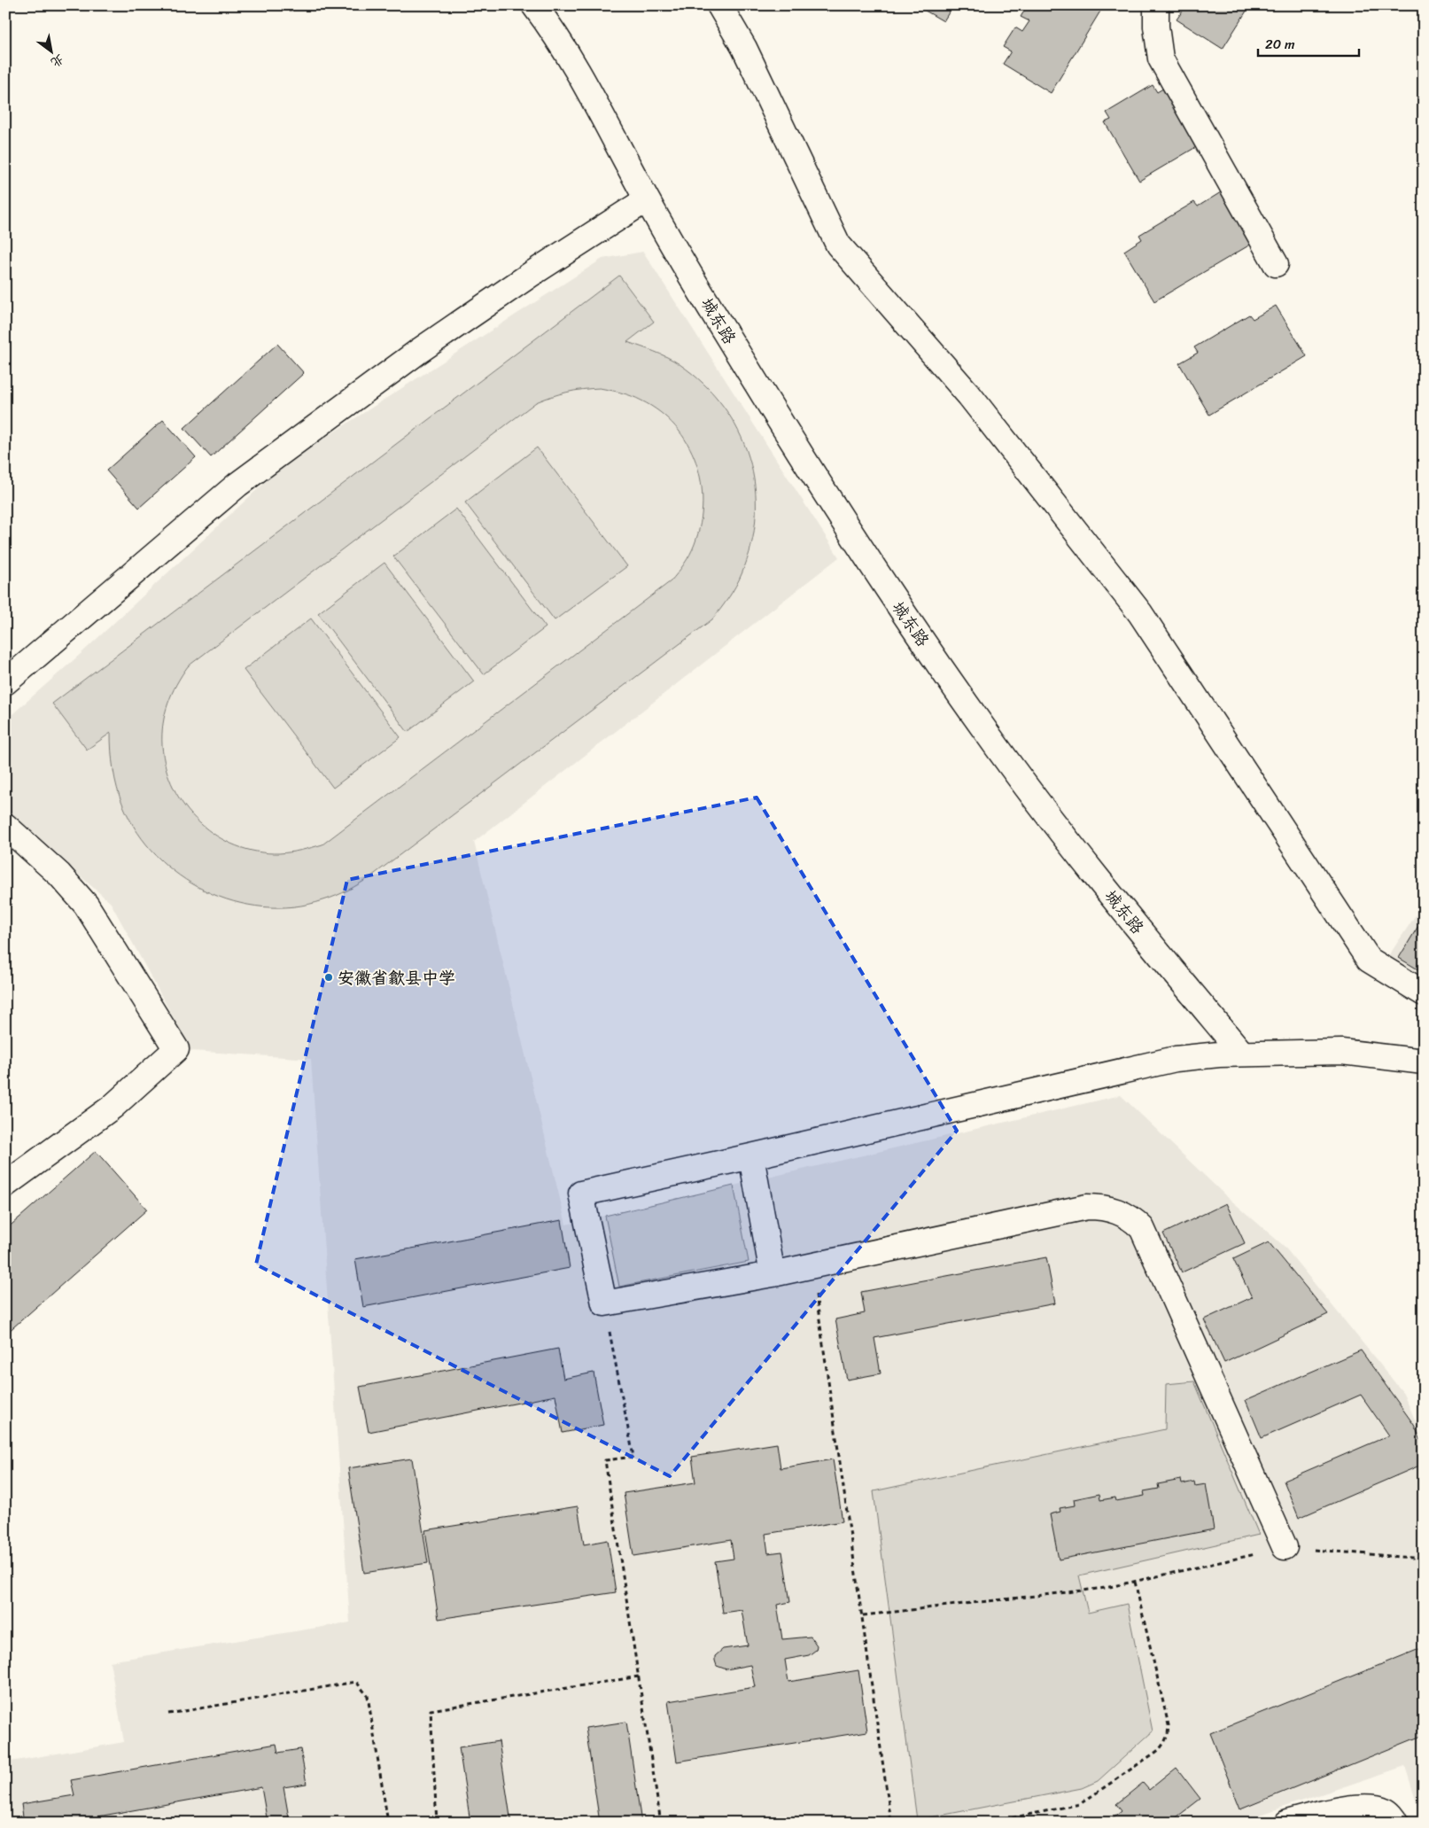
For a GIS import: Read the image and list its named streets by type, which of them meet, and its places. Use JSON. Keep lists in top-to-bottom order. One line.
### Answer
{"streets":{"street":["城东路"]},"places":["安徽省歙县中学"],"scale_bar":"20 m","north":"bottom right"}
